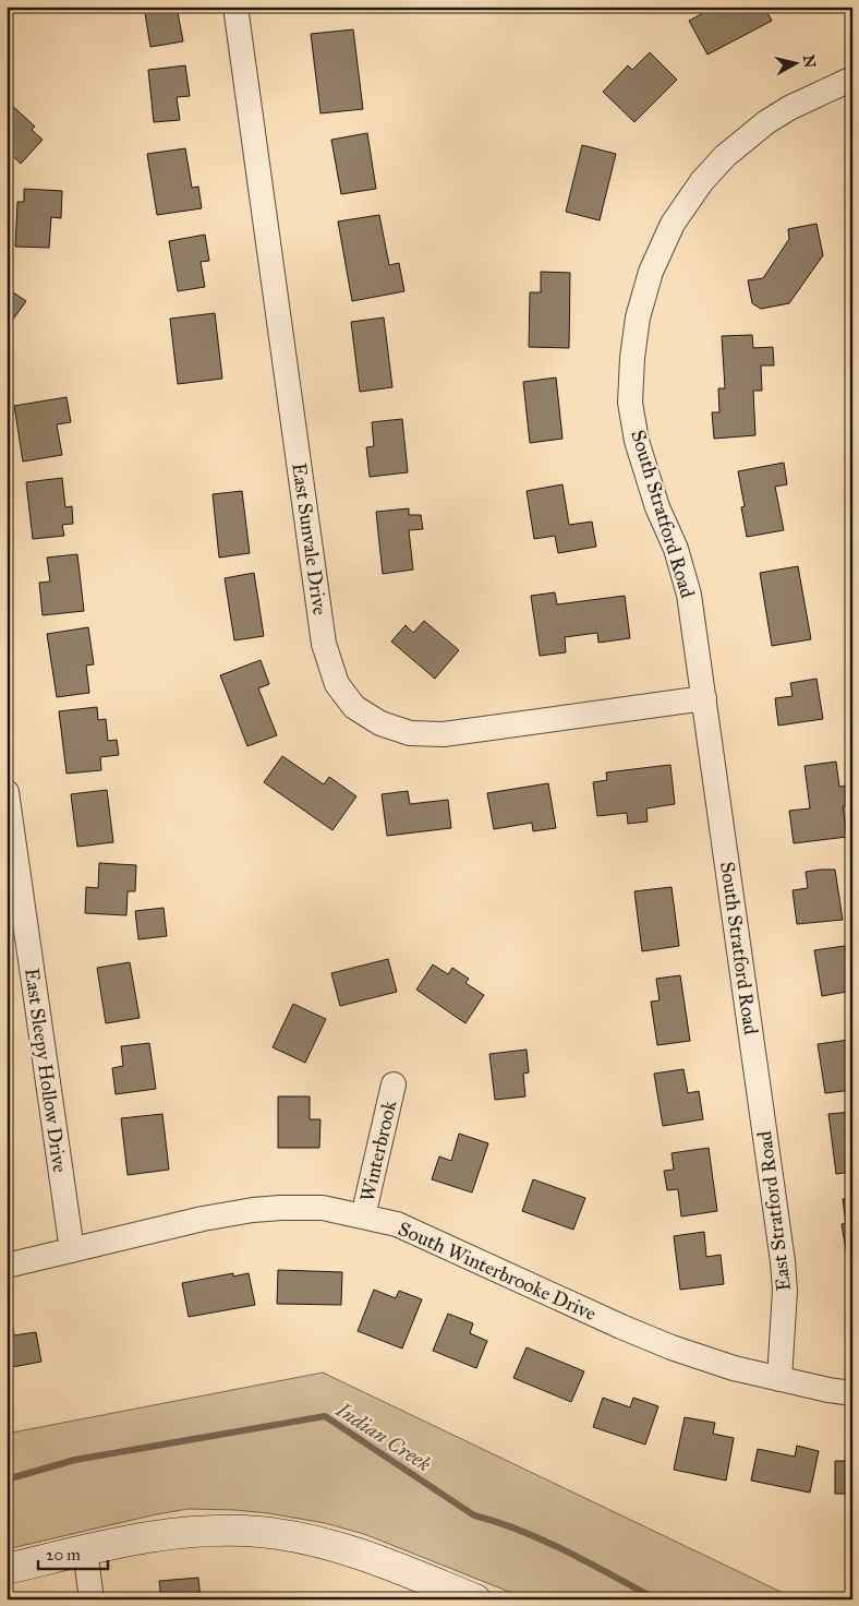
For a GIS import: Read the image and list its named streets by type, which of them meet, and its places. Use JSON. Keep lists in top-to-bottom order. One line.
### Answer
{"streets":{"street":["South Stratford Road","East Sunvale Drive","East Sleepy Hollow Drive","Winterbrook","East Stratford Road","South Winterbrooke Drive"]},"crossings":[["South Stratford Road","East Sunvale Drive"],["South Stratford Road","East Stratford Road"],["East Sleepy Hollow Drive","South Winterbrooke Drive"],["Winterbrook","South Winterbrooke Drive"],["East Stratford Road","South Winterbrooke Drive"]],"water":["Indian Creek"],"scale_bar":"20 m","north":"right"}
